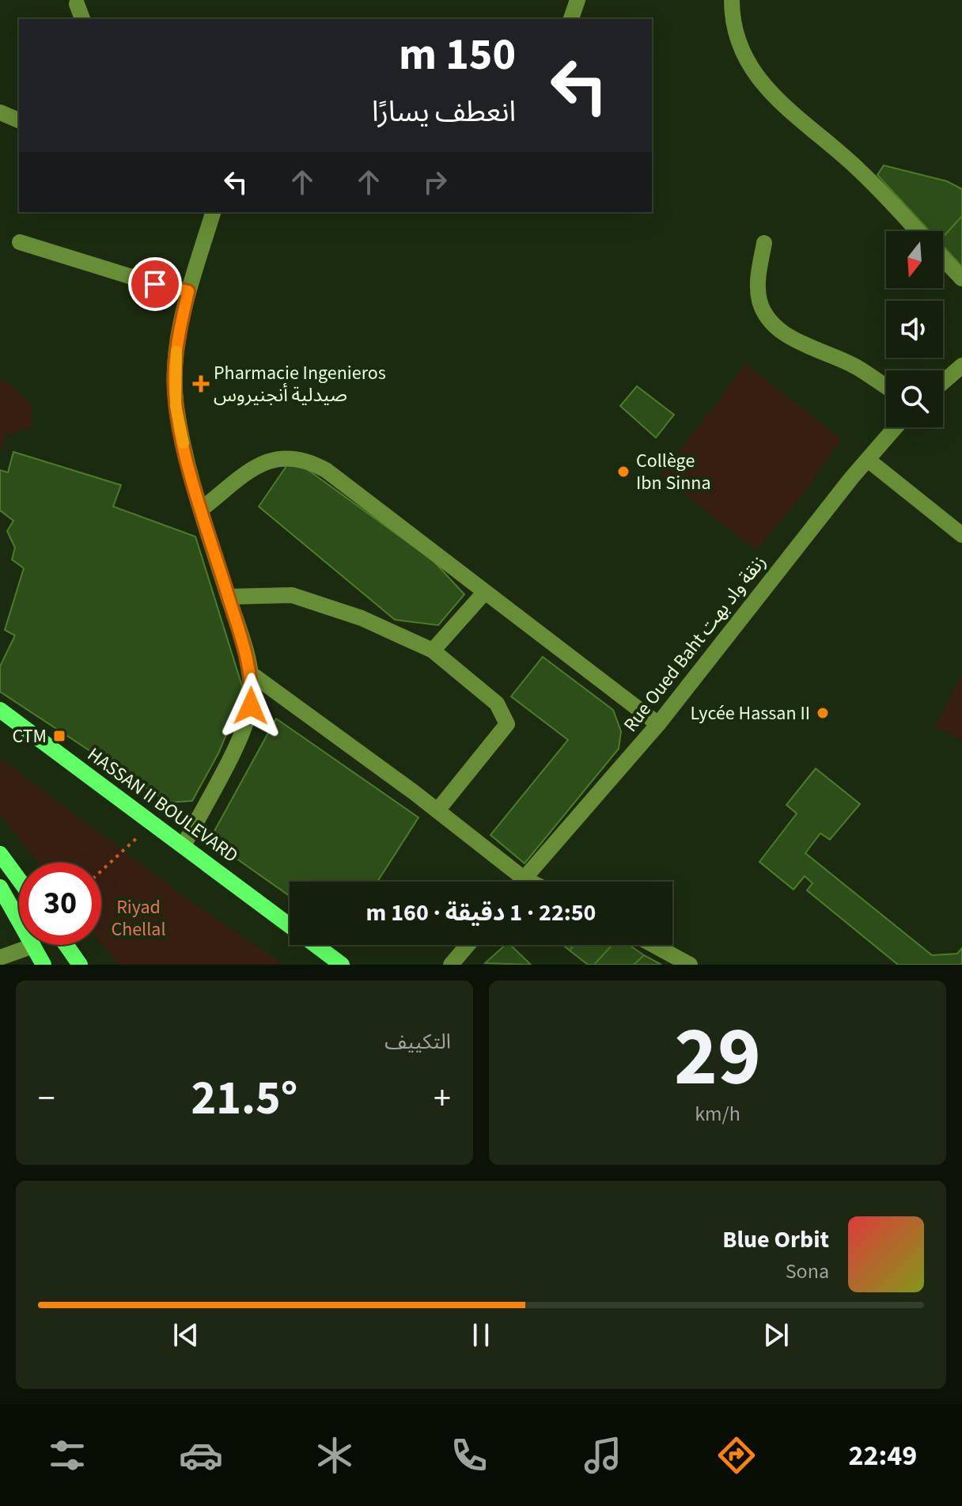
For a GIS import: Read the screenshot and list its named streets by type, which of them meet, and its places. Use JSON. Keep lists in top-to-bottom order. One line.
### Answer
{"streets":{"main road":["HASSAN II BOULEVARD"],"street":["Rue Oued Baht زنقة واد بهت"]},"parks":["Riyad Chellal"],"places":{"health":["Pharmacie Ingenieros صيدلية أنجنيروس"],"other":["Collège Ibn Sinna","Lycée Hassan II"],"transit":["CTM"]},"north":"bottom","page":{"turn":["150 m","انعطف يسارًا"],"limit":"30","trip":"22:50 · 1 دقيقة · 160 m","tile":[["29","km/h"],"التكييف"],"heat":["−","21.5°","+"],"song":["Blue Orbit","Sona"],"tabs":"22:49"}}
